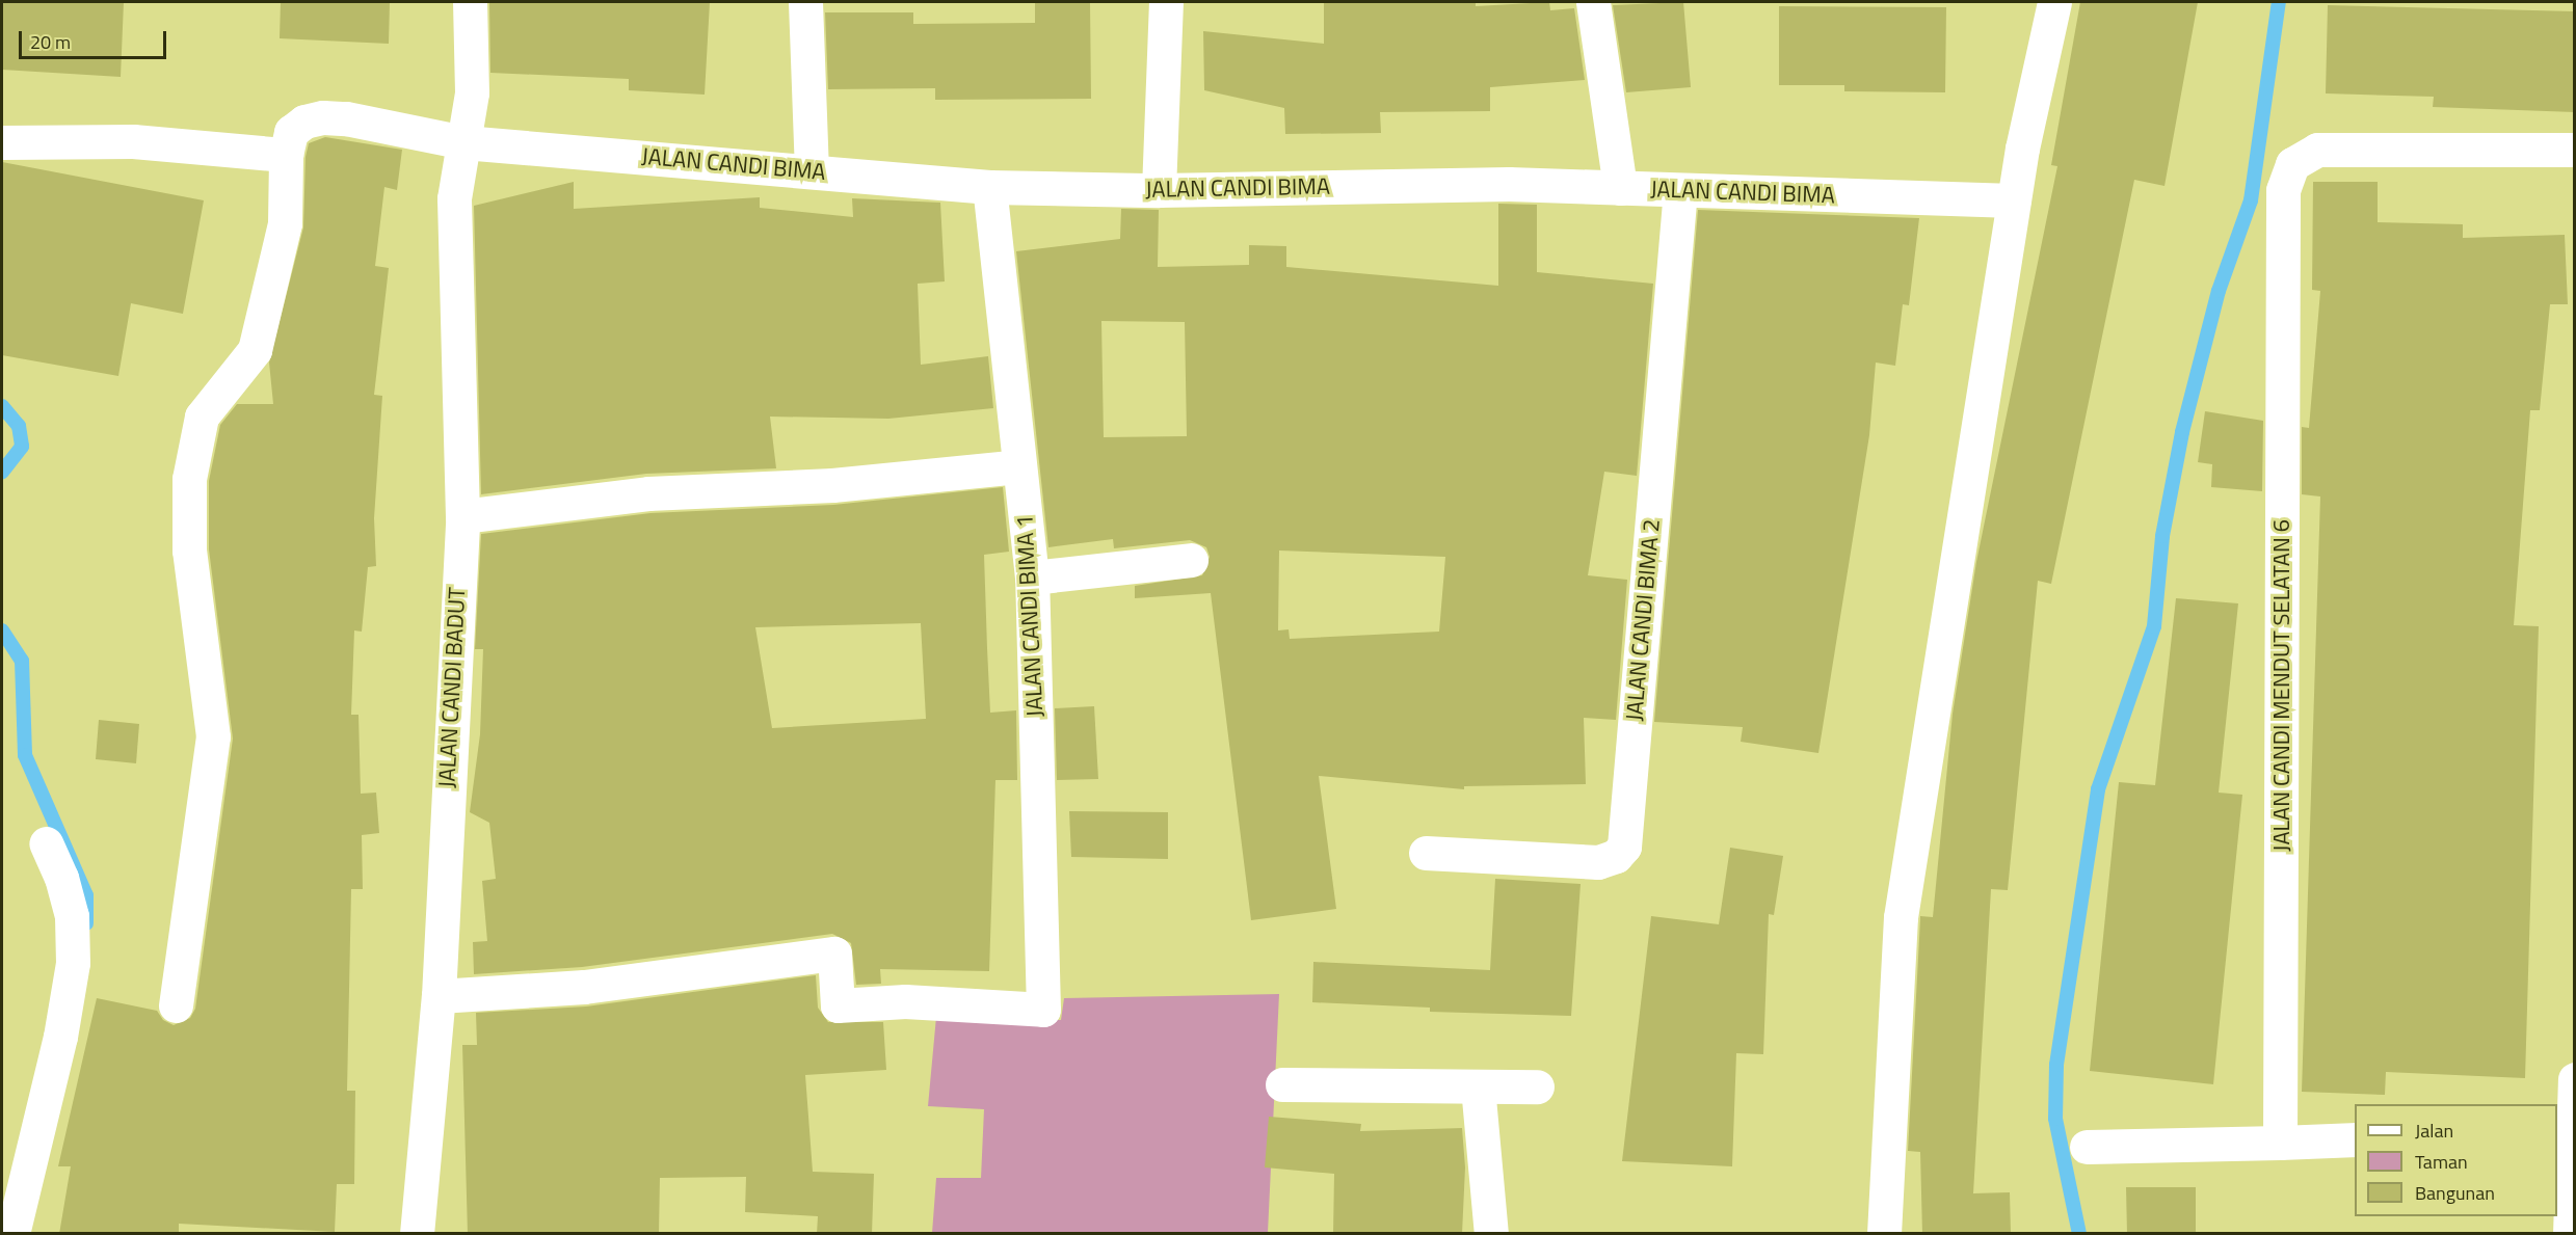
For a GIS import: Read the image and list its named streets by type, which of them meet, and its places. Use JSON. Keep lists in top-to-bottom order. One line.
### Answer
{"streets":{"street":["JALAN CANDI BIMA","JALAN CANDI BIMA 1","JALAN CANDI BIMA 2","JALAN CANDI MENDUT SELATAN 6","JALAN CANDI BADUT"]},"crossings":[["JALAN CANDI BIMA","JALAN CANDI BIMA 1"],["JALAN CANDI BIMA","JALAN CANDI BIMA 2"],["JALAN CANDI BIMA","JALAN CANDI BADUT"],["JALAN CANDI BIMA 1","JALAN CANDI BADUT"]],"legend":["Jalan","Taman","Bangunan"],"scale_bar":"20 m"}
